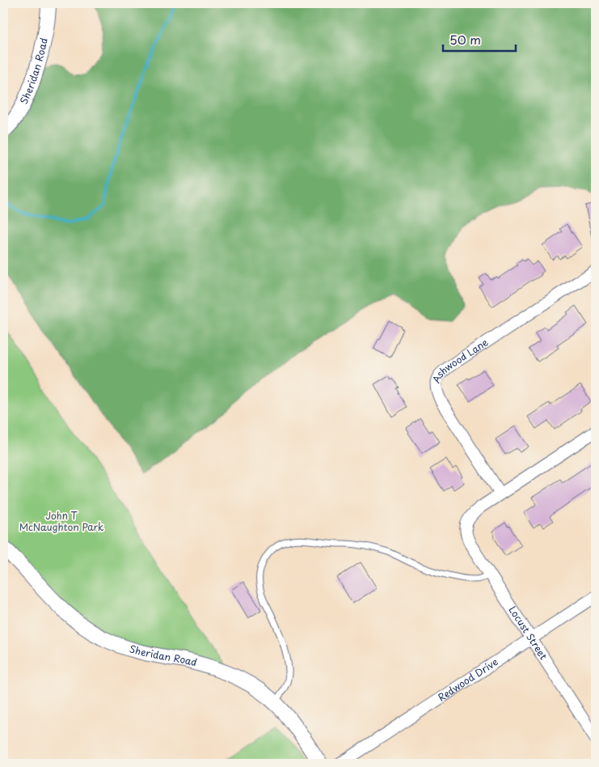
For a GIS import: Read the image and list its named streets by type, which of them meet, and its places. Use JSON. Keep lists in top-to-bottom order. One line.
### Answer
{"streets":{"street":["Sheridan Road","Ashwood Lane","Locust Street","Redwood Drive"]},"crossings":[["Ashwood Lane","Locust Street"],["Locust Street","Redwood Drive"]],"parks":["John T McNaughton Park"],"scale_bar":"50 m"}
